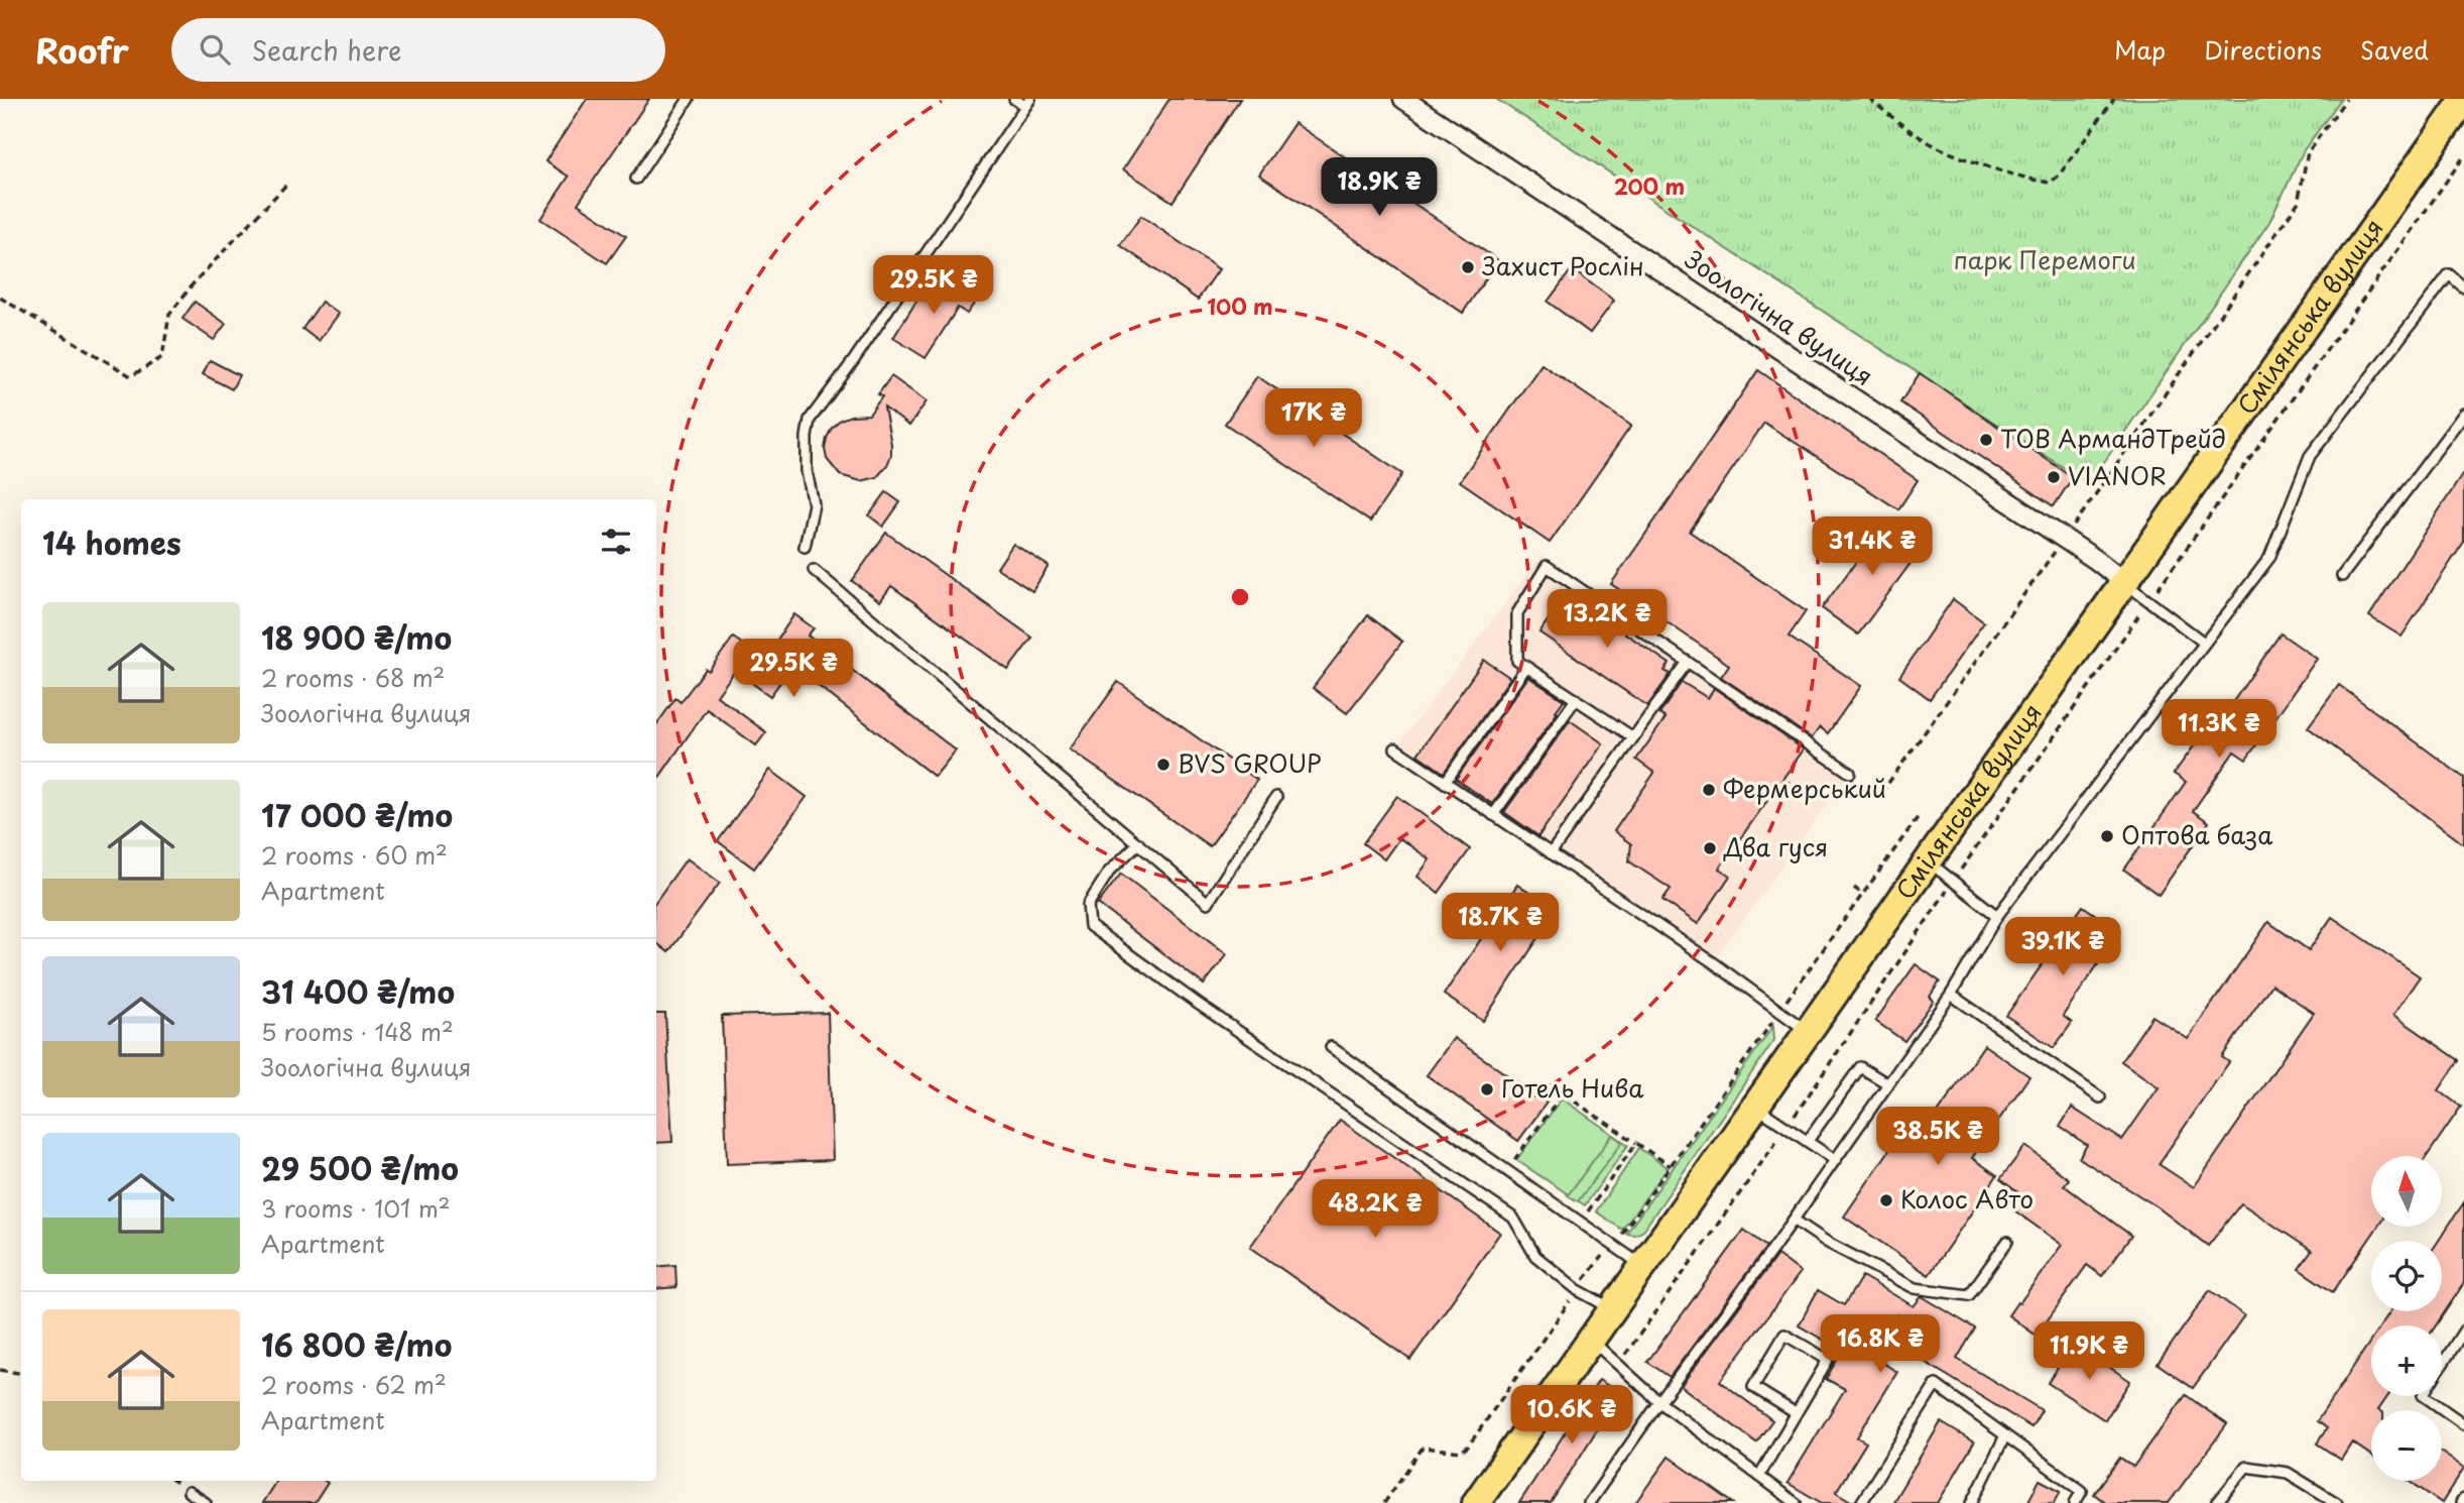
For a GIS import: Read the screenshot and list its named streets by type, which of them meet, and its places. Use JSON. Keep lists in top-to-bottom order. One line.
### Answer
{"streets":{"main road":["Смілянська вулиця"],"street":["Зоологічна вулиця"]},"crossings":[["Смілянська вулиця","Зоологічна вулиця"]],"parks":["парк Перемоги"],"places":["Захист Рослін","ТОВ АрмандТрейд","VIANOR","BVS GROUP","Фермерський","Оптова база","Два гуся","Готель Нива","Колос Авто"],"north":"top","page":{"header":"Roofr","search":"Search here","nav":["Map","Directions","Saved"],"price":["18.9K ₴","29.5K ₴","17K ₴","31.4K ₴","13.2K ₴","29.5K ₴","11.3K ₴","18.7K ₴","39.1K ₴","38.5K ₴","48.2K ₴","16.8K ₴","11.9K ₴","10.6K ₴"],"heading":"14 homes","list":[{"name":"18 900 ₴/mo","note":"2 rooms · 68 m² · Зоологічна вулиця"},{"name":"17 000 ₴/mo","note":"2 rooms · 60 m² · Apartment"},{"name":"31 400 ₴/mo","note":"5 rooms · 148 m² · Зоологічна вулиця"},{"name":"29 500 ₴/mo","note":"3 rooms · 101 m² · Apartment"},{"name":"16 800 ₴/mo","note":"2 rooms · 62 m² · Apartment"}],"map_buttons":["+","−"]},"rings":["200 m","100 m"]}
